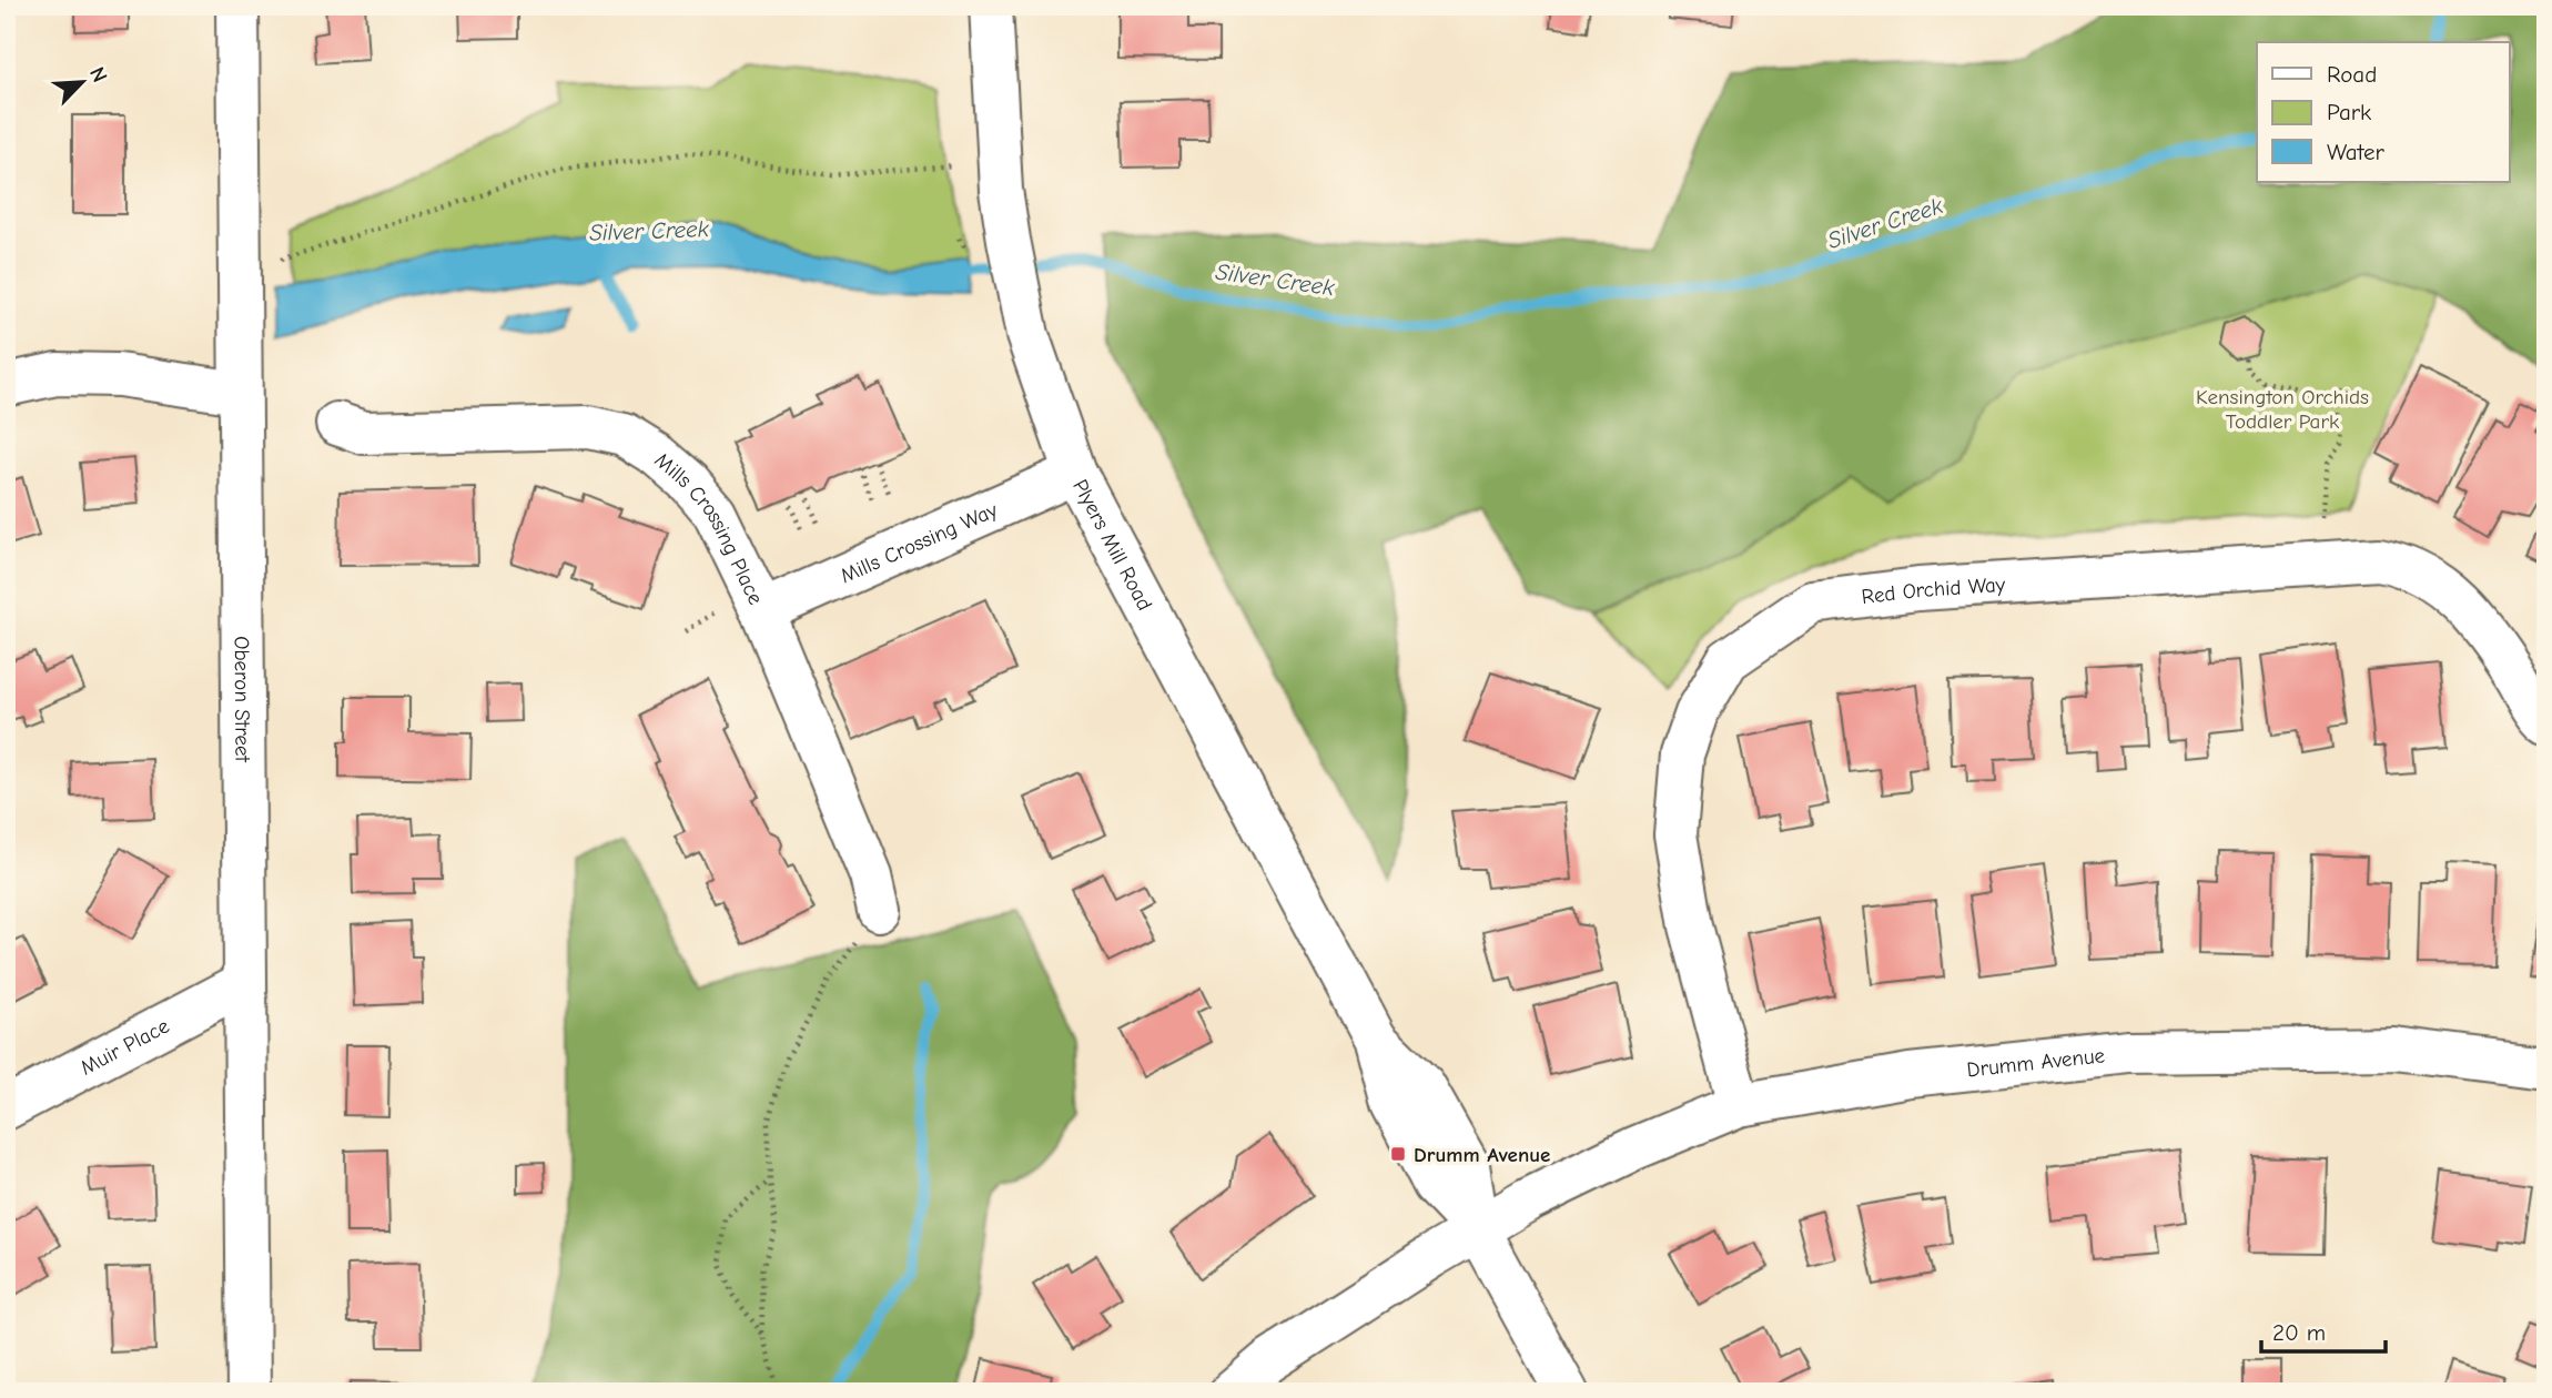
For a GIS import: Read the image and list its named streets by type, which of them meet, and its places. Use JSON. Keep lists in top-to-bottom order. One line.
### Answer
{"streets":{"street":["Mills Crossing Place","Mills Crossing Way","Plyers Mill Road","Red Orchid Way","Oberon Street","Muir Place","Drumm Avenue"]},"crossings":[["Mills Crossing Place","Mills Crossing Way"],["Mills Crossing Way","Plyers Mill Road"],["Plyers Mill Road","Drumm Avenue"],["Red Orchid Way","Drumm Avenue"],["Oberon Street","Muir Place"]],"water":["Silver Creek"],"parks":["Kensington Orchids Toddler Park"],"places":{"transit":["Drumm Avenue"]},"legend":["Road","Park","Water"],"scale_bar":"20 m","north":"top right"}
